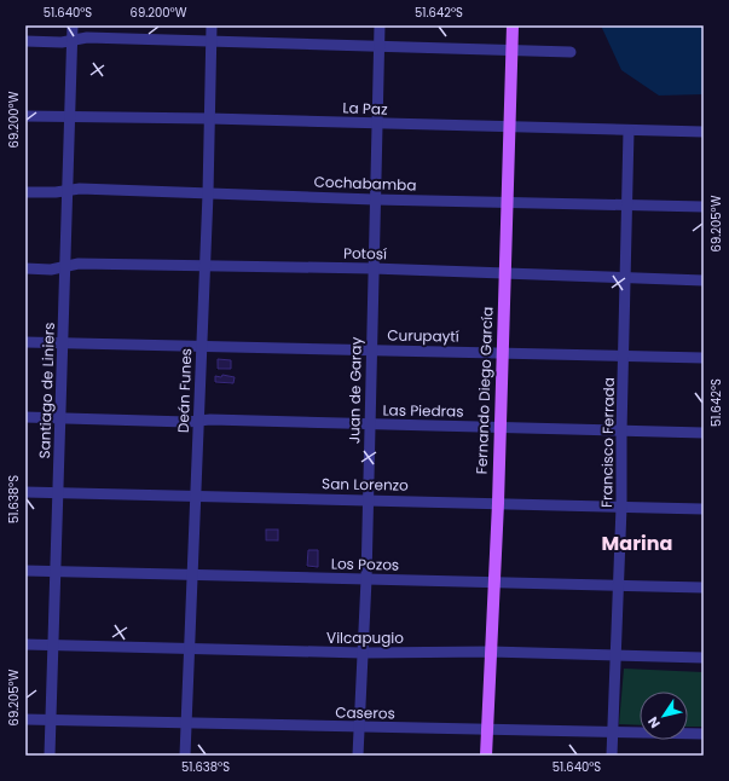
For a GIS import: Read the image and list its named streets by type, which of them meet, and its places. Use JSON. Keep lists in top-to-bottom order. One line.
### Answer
{"streets":{"main road":["Fernando Diego García"],"street":["La Paz","Cochabamba","Potosí","Curupaytí","Santiago de Liniers","Deán Funes","Juan de Garay","Las Piedras","Francisco Ferrada","San Lorenzo","Los Pozos","Vilcapugio","Caseros"]},"crossings":[["La Paz","Santiago de Liniers"],["La Paz","Deán Funes"],["La Paz","Juan de Garay"],["La Paz","Fernando Diego García"],["La Paz","Francisco Ferrada"],["Cochabamba","Santiago de Liniers"],["Cochabamba","Deán Funes"],["Cochabamba","Juan de Garay"],["Cochabamba","Fernando Diego García"],["Cochabamba","Francisco Ferrada"],["Potosí","Santiago de Liniers"],["Potosí","Deán Funes"],["Potosí","Juan de Garay"],["Potosí","Fernando Diego García"],["Potosí","Francisco Ferrada"],["Curupaytí","Santiago de Liniers"],["Curupaytí","Deán Funes"],["Curupaytí","Juan de Garay"],["Curupaytí","Fernando Diego García"],["Curupaytí","Francisco Ferrada"],["Santiago de Liniers","Las Piedras"],["Santiago de Liniers","San Lorenzo"],["Santiago de Liniers","Los Pozos"],["Santiago de Liniers","Vilcapugio"],["Santiago de Liniers","Caseros"],["Deán Funes","Las Piedras"],["Deán Funes","San Lorenzo"],["Deán Funes","Los Pozos"],["Deán Funes","Vilcapugio"],["Deán Funes","Caseros"],["Juan de Garay","Las Piedras"],["Juan de Garay","San Lorenzo"],["Juan de Garay","Los Pozos"],["Juan de Garay","Vilcapugio"],["Juan de Garay","Caseros"],["Fernando Diego García","Las Piedras"],["Fernando Diego García","San Lorenzo"],["Fernando Diego García","Los Pozos"],["Fernando Diego García","Vilcapugio"],["Fernando Diego García","Caseros"],["Las Piedras","Francisco Ferrada"],["Francisco Ferrada","San Lorenzo"],["Francisco Ferrada","Los Pozos"],["Francisco Ferrada","Vilcapugio"],["Francisco Ferrada","Caseros"]],"districts":["Marina"],"north":"bottom left","coordinates":["51.640°S","69.200°W","51.642°S","69.205°W","51.638°S"]}
